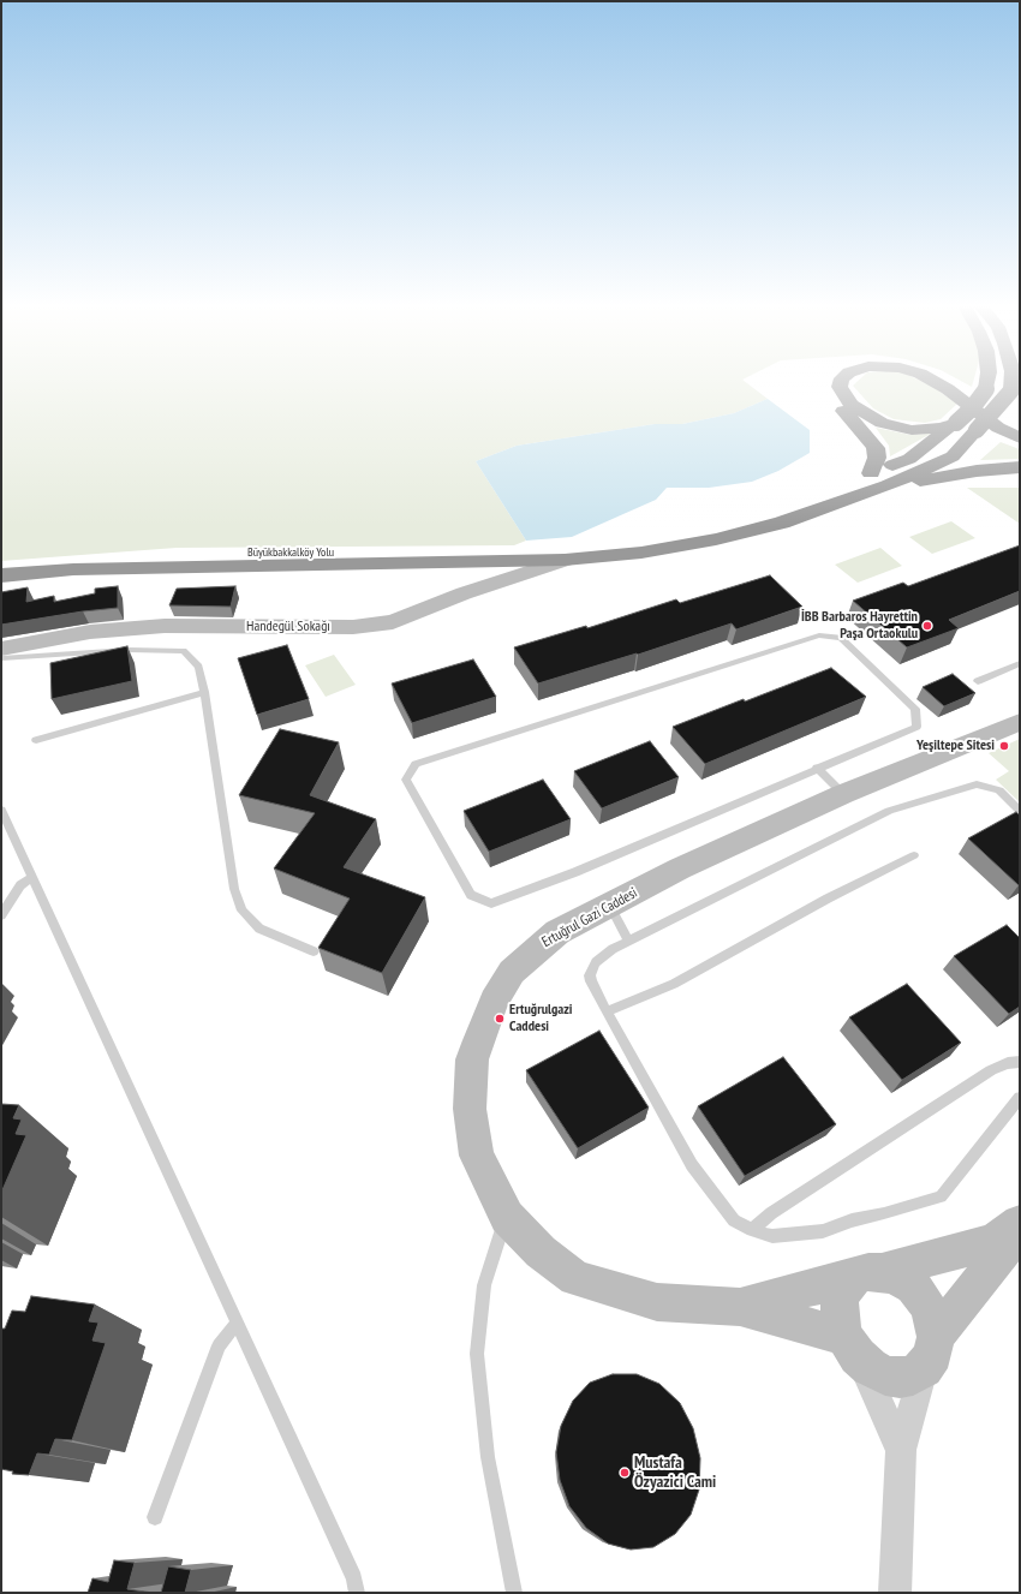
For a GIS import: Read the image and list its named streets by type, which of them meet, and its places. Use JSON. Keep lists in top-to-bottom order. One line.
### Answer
{"streets":{"highway":["Büyükbakkalköy Yolu"],"street":["Handegül Sokağı","Ertuğrul Gazi Caddesi"]},"crossings":[["Büyükbakkalköy Yolu","Handegül Sokağı"]],"places":["İBB Barbaros Hayrettin Paşa Ortaokulu","Yeşiltepe Sitesi","Ertuğrulgazi Caddesi","Mustafa Özyazici Cami"]}
